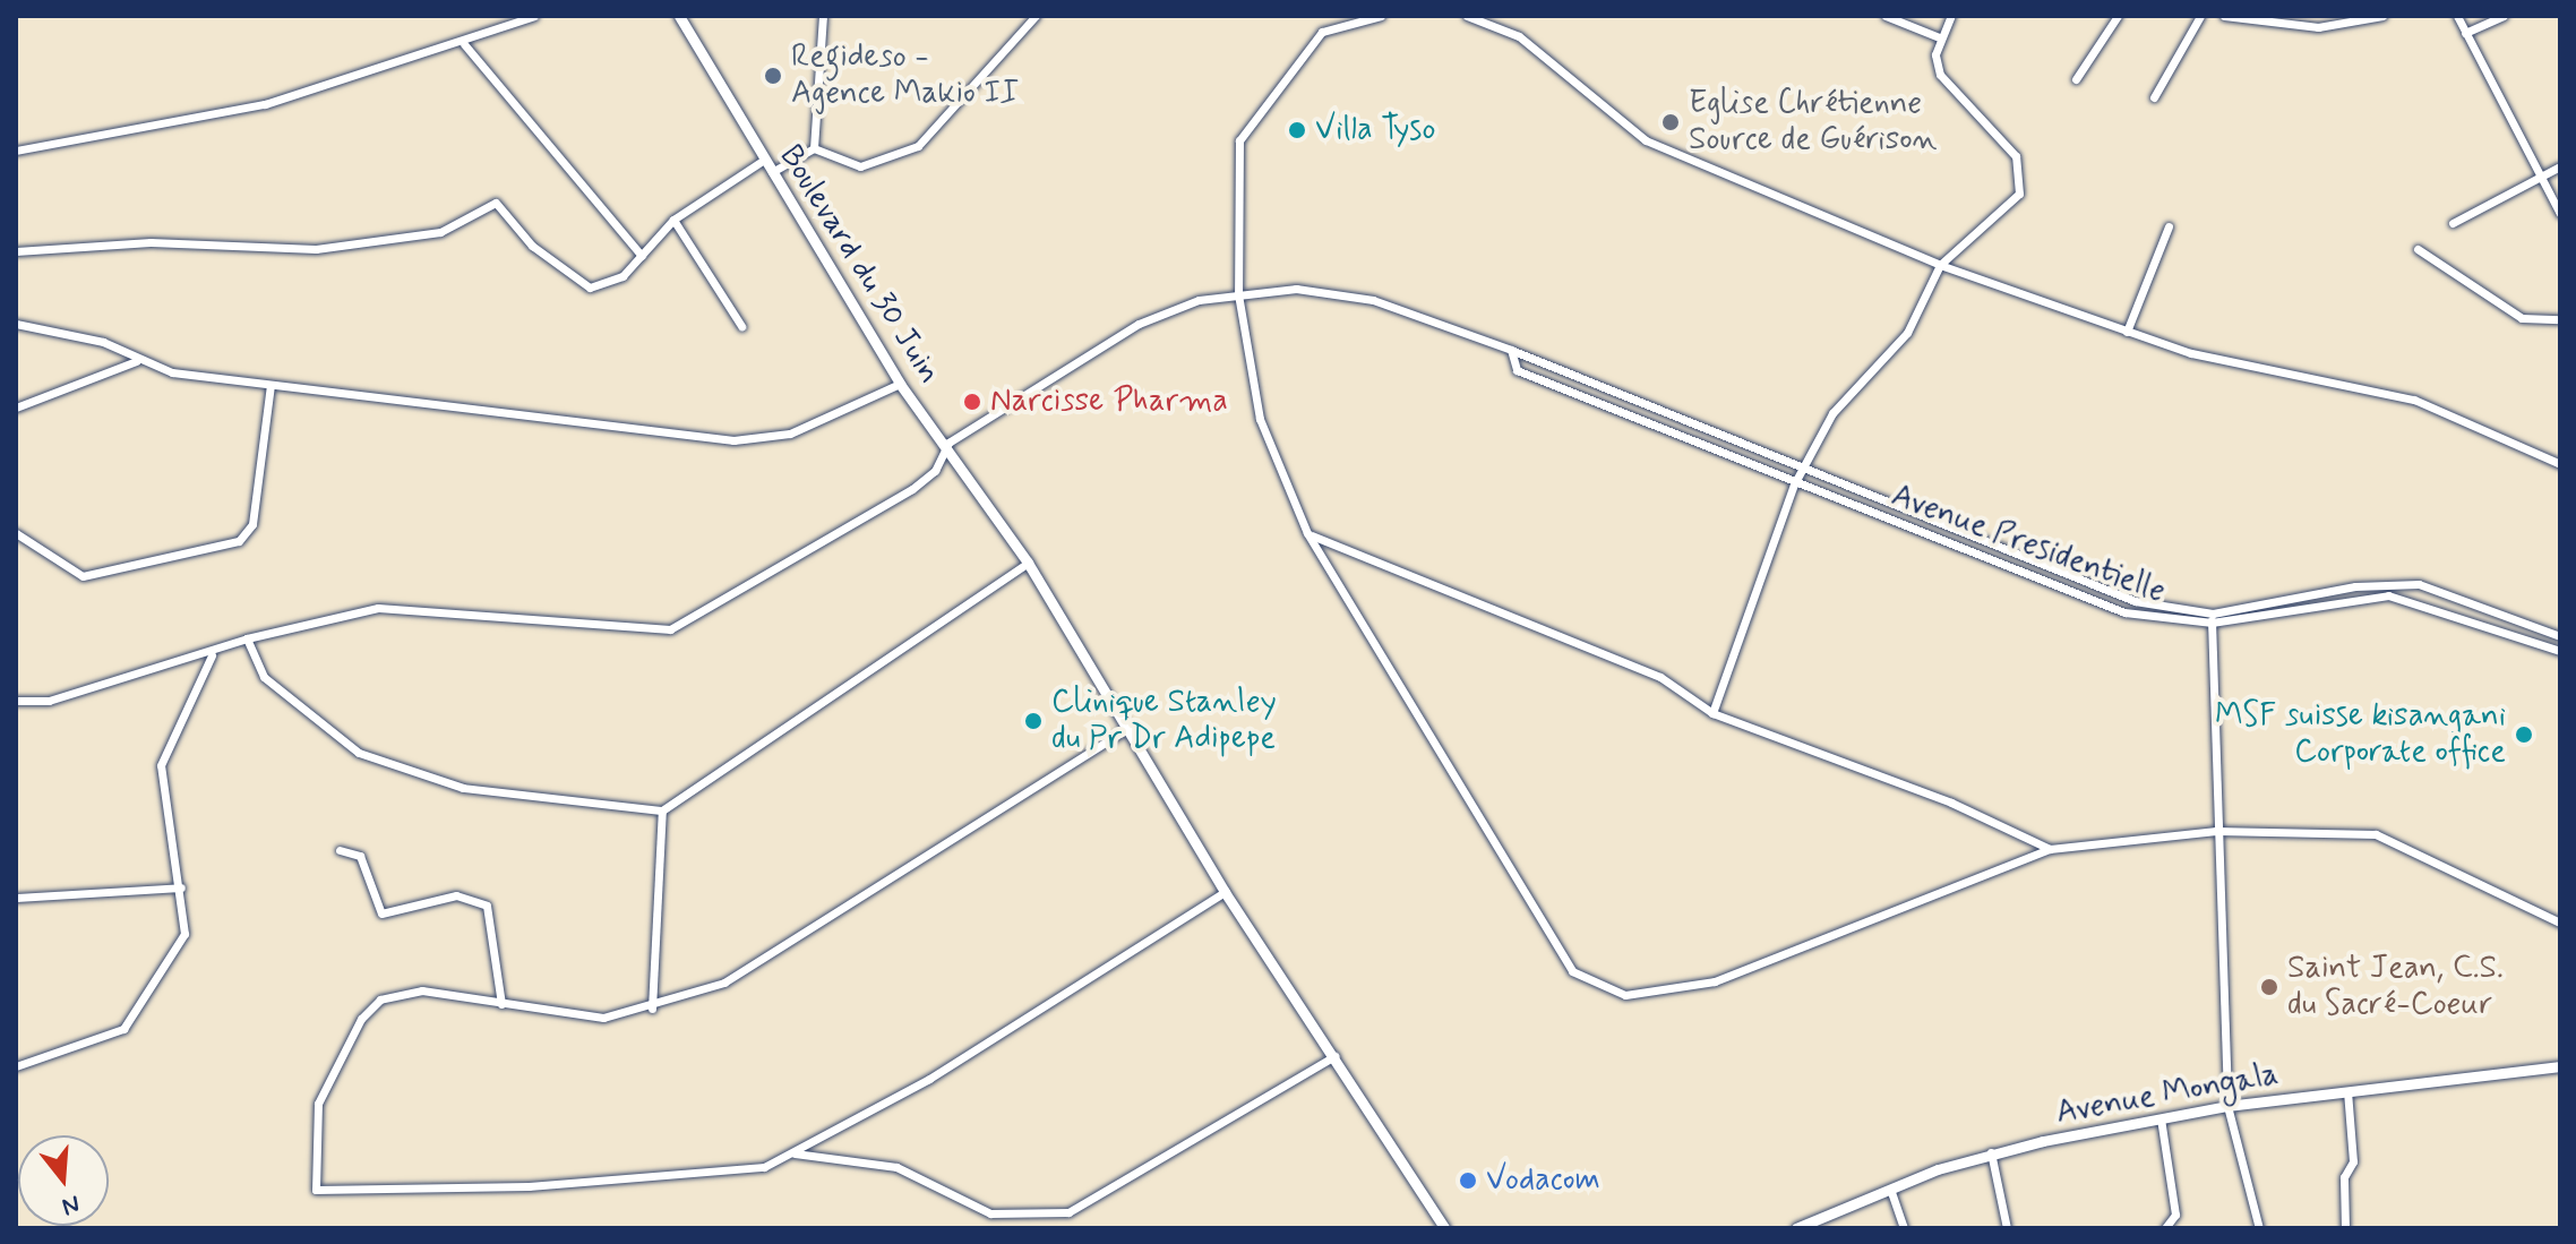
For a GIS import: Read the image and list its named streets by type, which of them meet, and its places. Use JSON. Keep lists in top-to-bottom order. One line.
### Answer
{"streets":{"street":["Boulevard du 30 Juin","Avenue Presidentielle","Avenue Mongala"]},"crossings":[["Boulevard du 30 Juin","Avenue Presidentielle"]],"places":["Regideso - Agence Makio II","Eglise Chrétienne Source de Guérison","Villa Tyso","Narcisse Pharma","Clinique Stanley du Pr Dr Adipepe","MSF suisse kisangani Corporate office","Saint Jean, C.S. du Sacré-Coeur","Vodacom"],"north":"bottom"}
